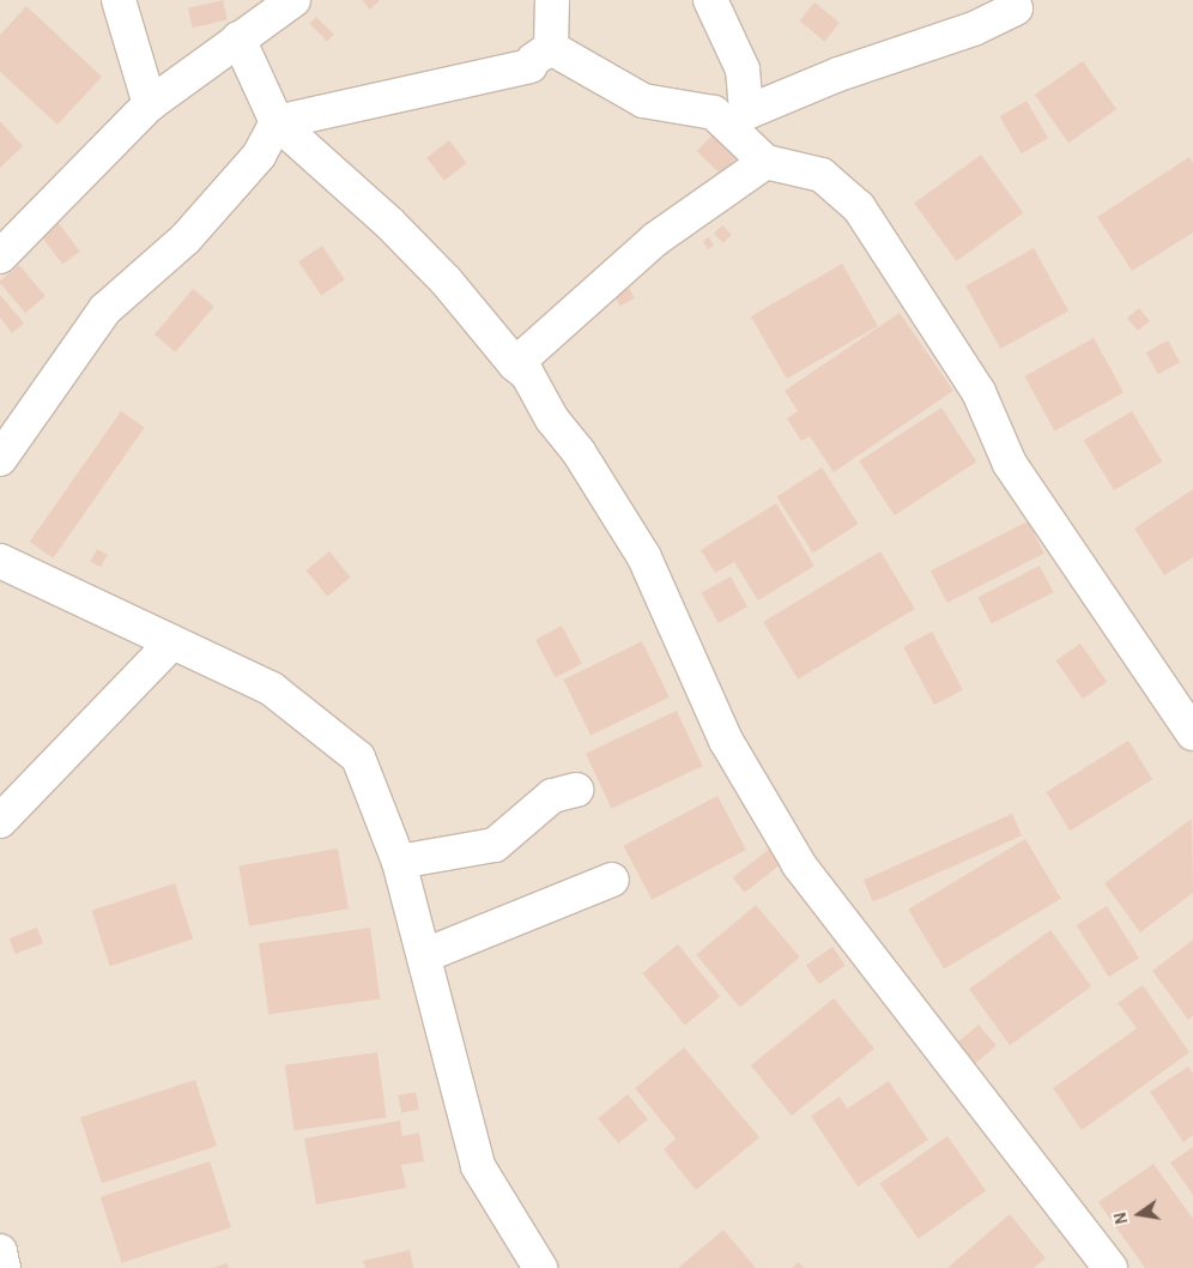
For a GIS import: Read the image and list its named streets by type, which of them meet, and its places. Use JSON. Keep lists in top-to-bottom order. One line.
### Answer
{"north":"left"}
